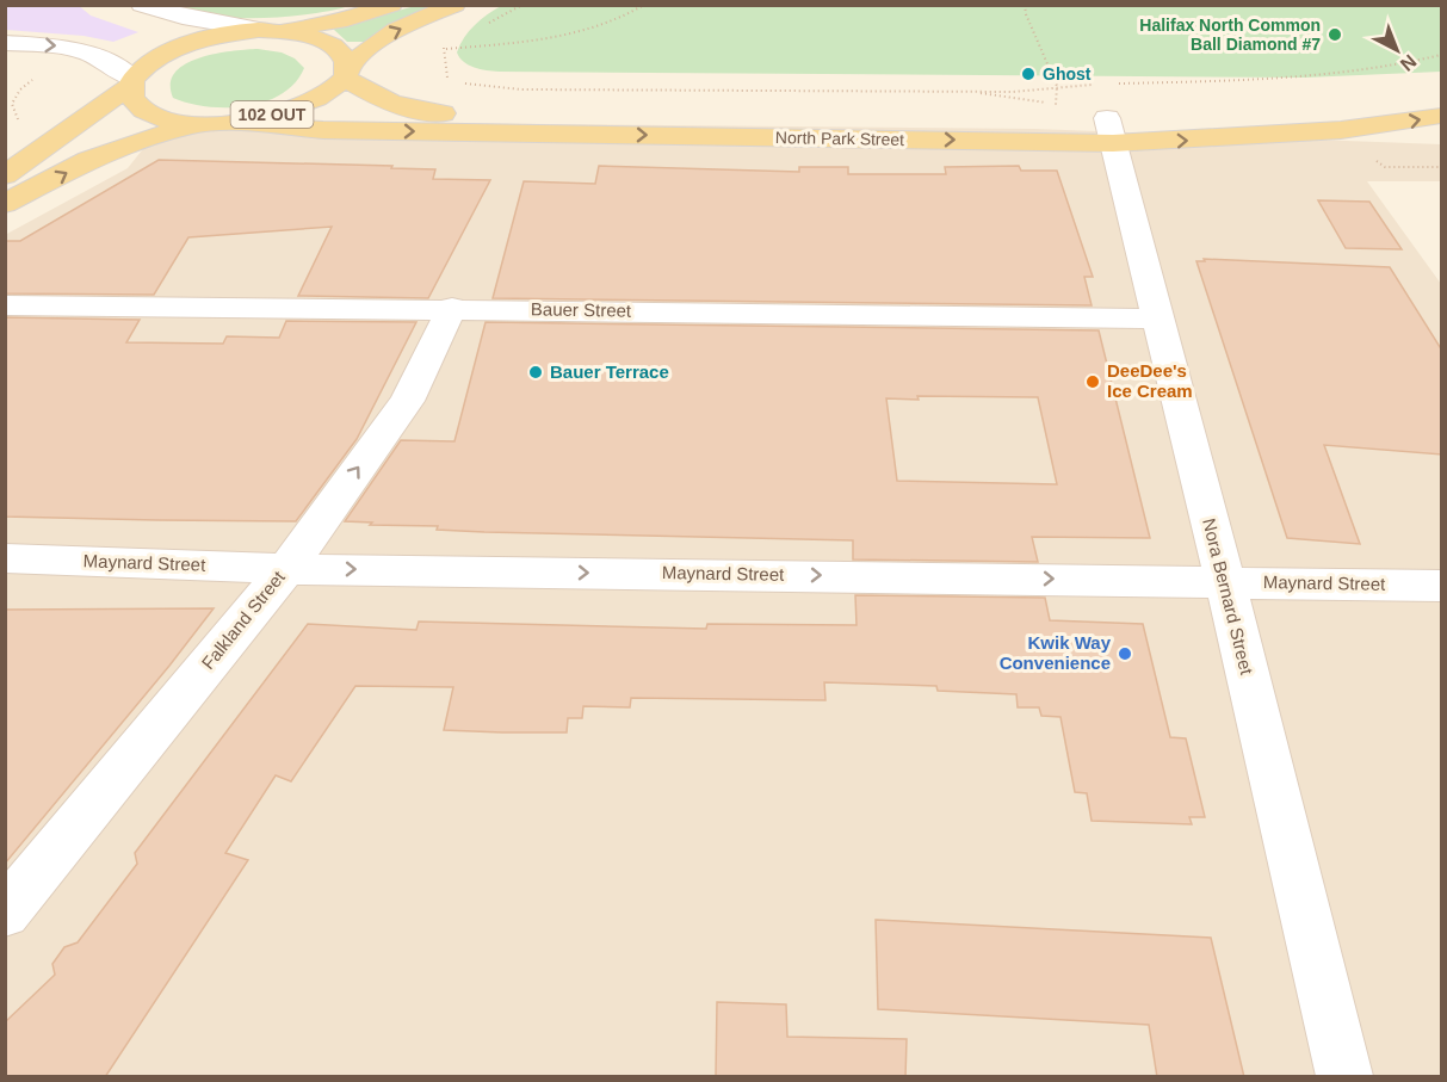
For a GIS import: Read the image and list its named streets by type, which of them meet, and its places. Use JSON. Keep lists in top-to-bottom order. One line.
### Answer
{"streets":{"main road":["102 OUT","North Park Street"],"street":["Bauer Street","Maynard Street","Nora Bernard Street","Falkland Street"]},"crossings":[["102 OUT","North Park Street"],["North Park Street","Nora Bernard Street"],["Bauer Street","Nora Bernard Street"],["Bauer Street","Falkland Street"],["Maynard Street","Nora Bernard Street"],["Maynard Street","Falkland Street"]],"one_way":["Maynard Street","Falkland Street"],"places":["Halifax North Common Ball Diamond #7","Ghost","Bauer Terrace","DeeDee's Ice Cream","Kwik Way Convenience"],"north":"bottom right"}
